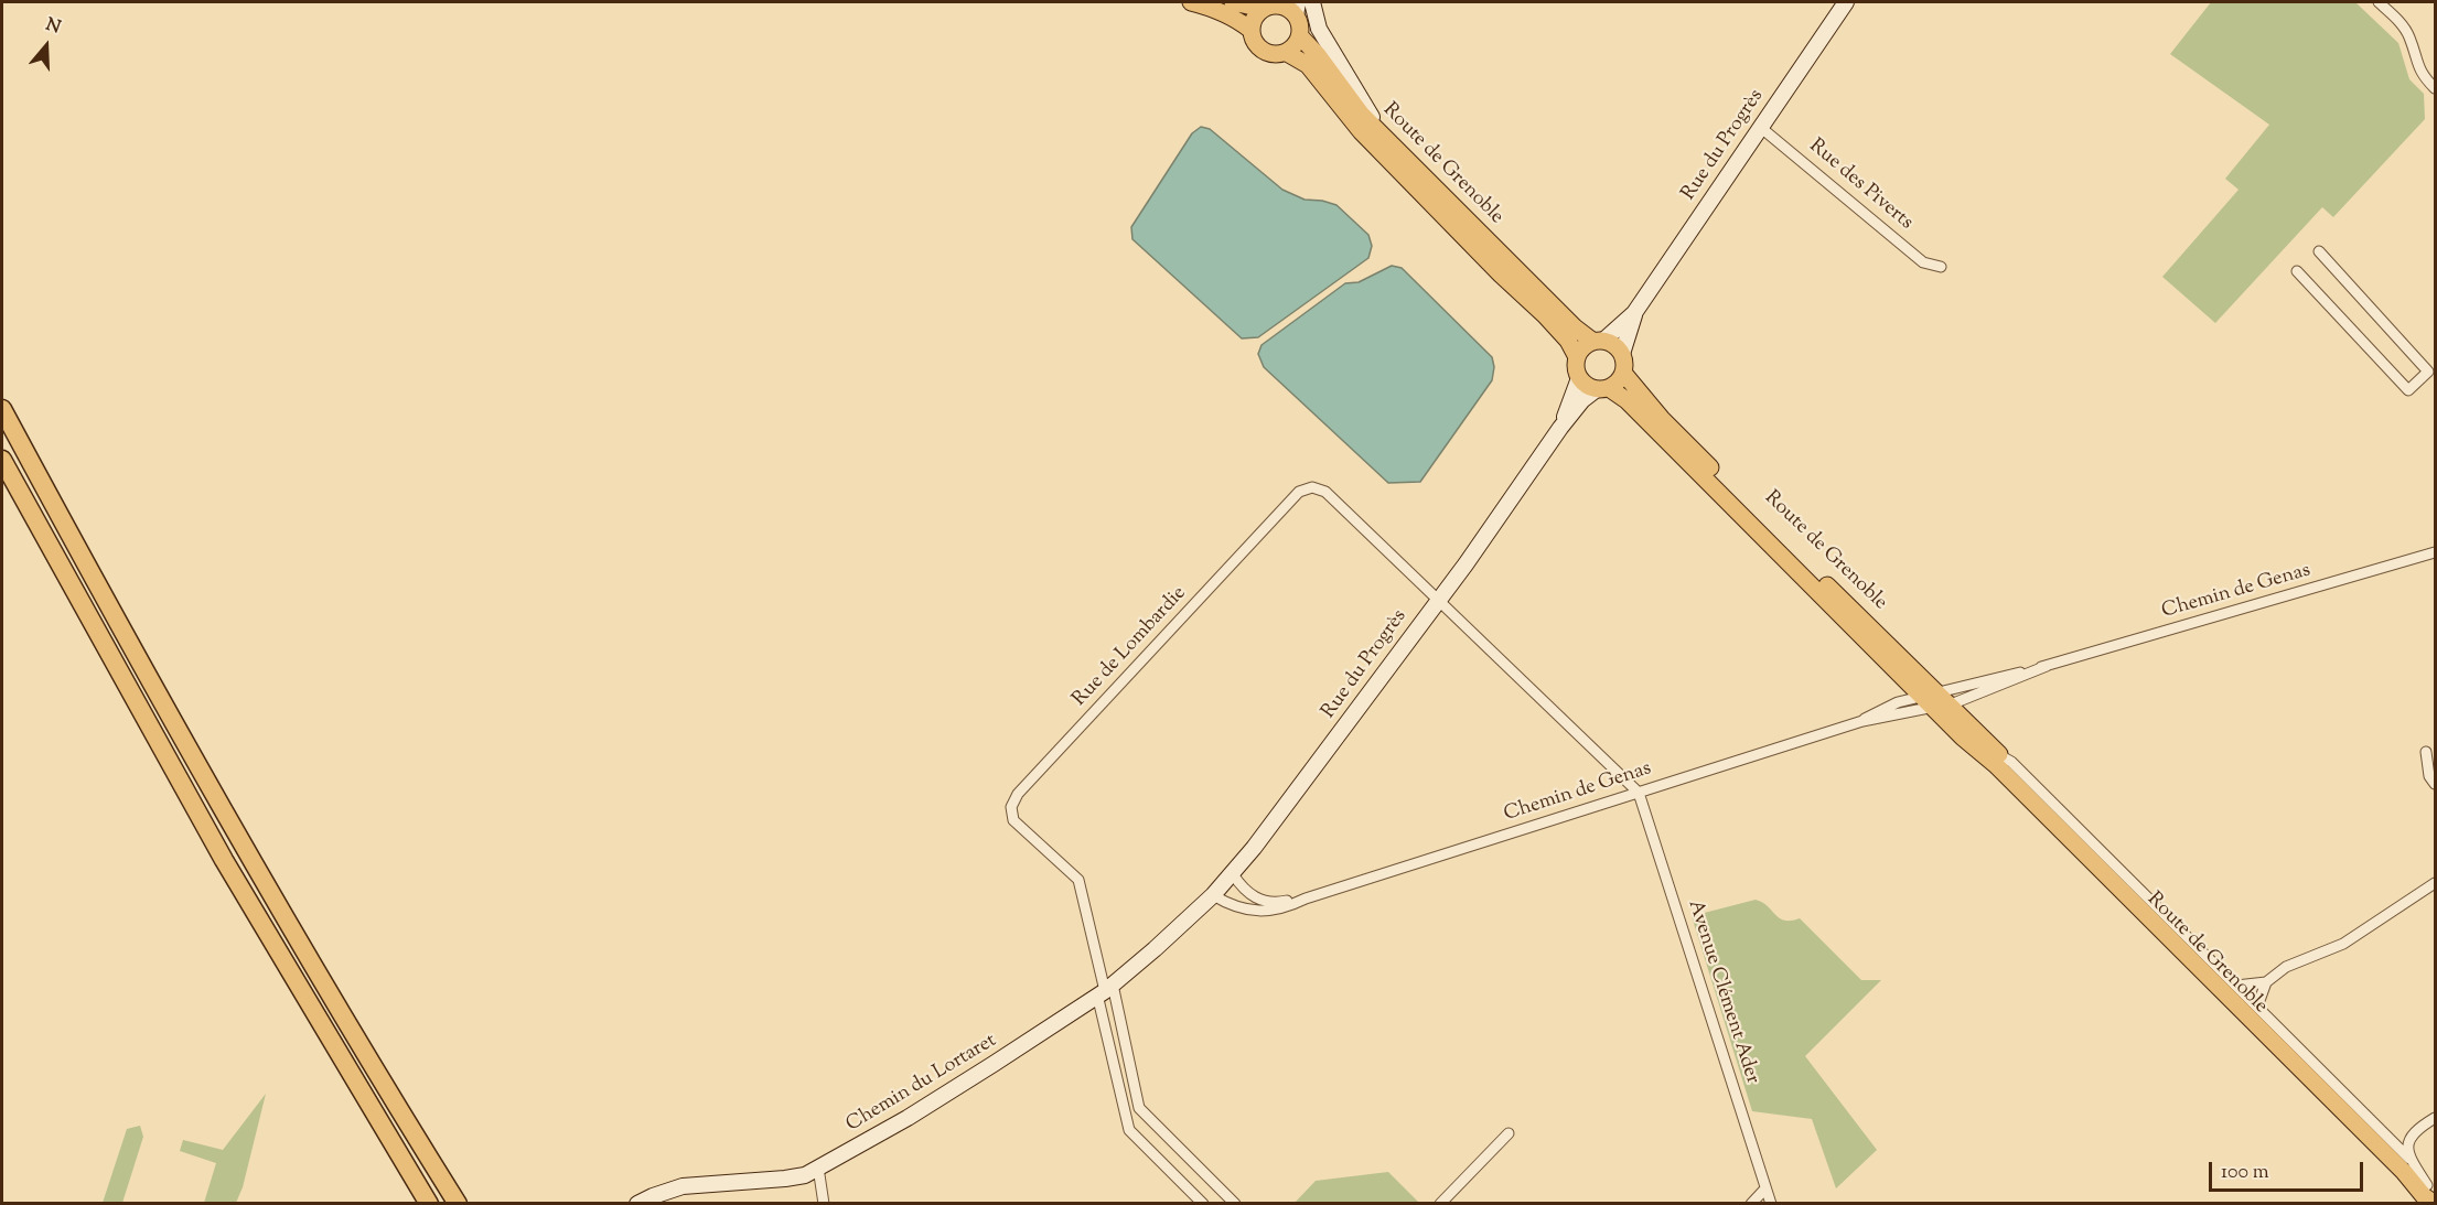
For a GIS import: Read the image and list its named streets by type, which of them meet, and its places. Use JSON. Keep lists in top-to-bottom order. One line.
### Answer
{"streets":{"main road":["Rue du Progrès","Route de Grenoble","Chemin du Lortaret"],"street":["Rue des Piverts","Chemin de Genas","Rue de Lombardie","Avenue Clément Ader"]},"crossings":[["Rue du Progrès","Route de Grenoble"],["Rue du Progrès","Rue des Piverts"],["Rue du Progrès","Chemin de Genas"],["Rue du Progrès","Rue de Lombardie"],["Rue du Progrès","Chemin du Lortaret"],["Route de Grenoble","Chemin de Genas"],["Chemin de Genas","Avenue Clément Ader"],["Rue de Lombardie","Chemin du Lortaret"]],"scale_bar":"100 m","north":"top"}
